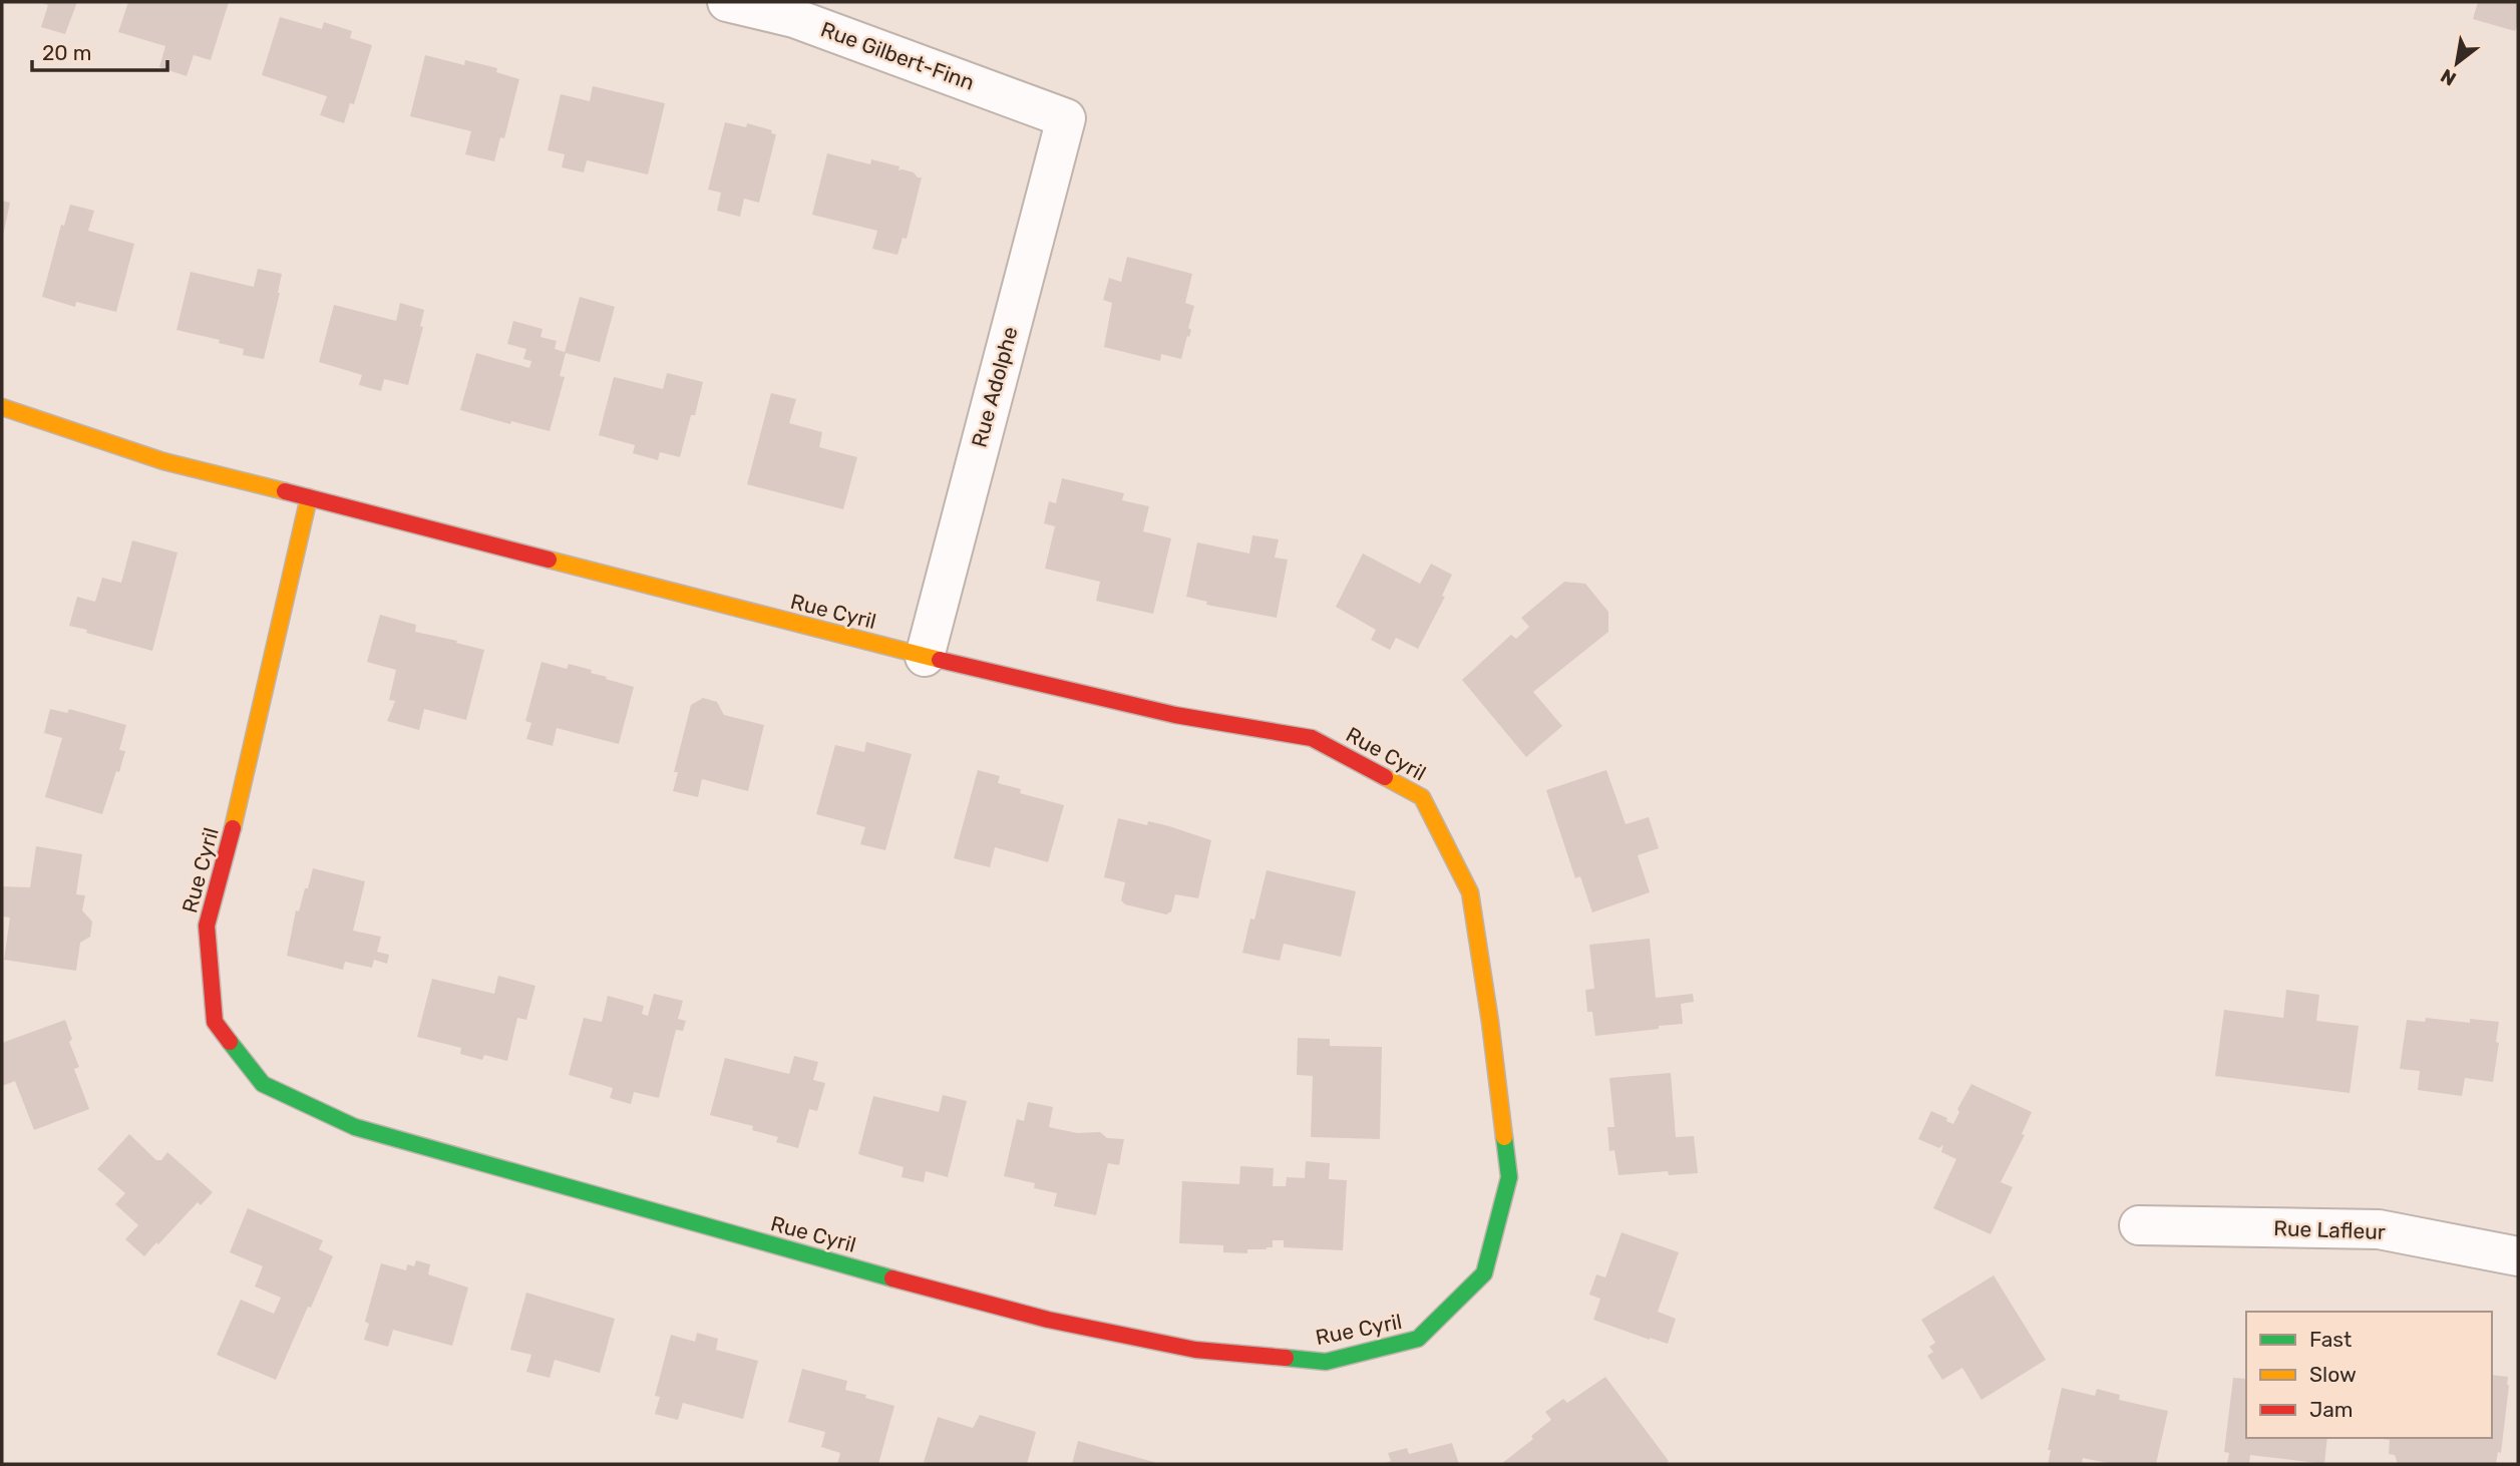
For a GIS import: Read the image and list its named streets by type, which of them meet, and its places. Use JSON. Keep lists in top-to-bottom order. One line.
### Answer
{"streets":{"street":["Rue Gilbert-Finn","Rue Adolphe","Rue Cyril","Rue Lafleur"]},"crossings":[["Rue Gilbert-Finn","Rue Adolphe"],["Rue Adolphe","Rue Cyril"]],"legend":["Fast","Slow","Jam"],"scale_bar":"20 m","north":"bottom left"}
